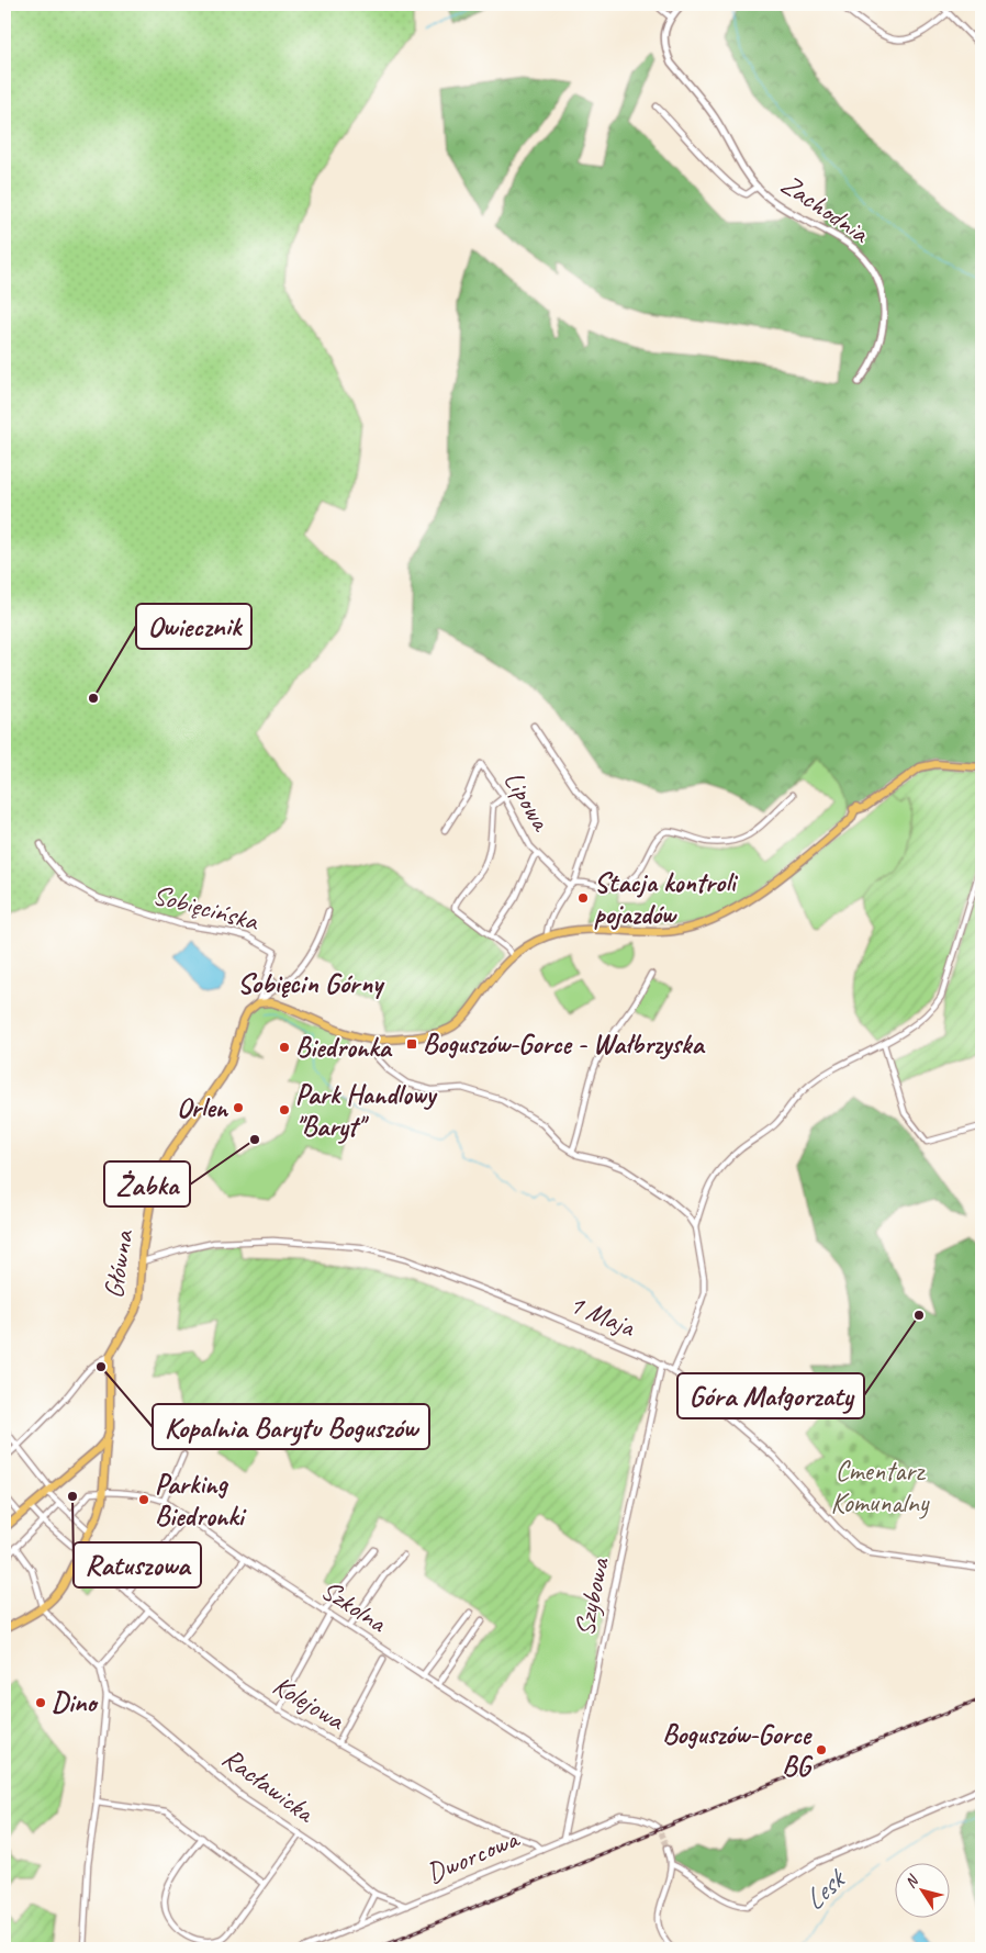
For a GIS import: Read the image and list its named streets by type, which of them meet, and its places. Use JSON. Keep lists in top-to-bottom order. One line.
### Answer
{"streets":{"main road":["Główna"],"street":["Zachodnia","Lipowa","Sobięcińska","1 Maja","Szybowa","Szkolna","Kolejowa","Racławicka","Dworcowa"]},"crossings":[["Sobięcińska","Główna"],["Główna","1 Maja"],["1 Maja","Szybowa"],["Szybowa","Szkolna"],["Szybowa","Dworcowa"],["Kolejowa","Dworcowa"],["Racławicka","Dworcowa"]],"districts":["Sobięcin Górny"],"water":["Lesk"],"parks":["Cmentarz Komunalny"],"places":{"other":["Owiecznik","Stacja kontroli pojazdów","Biedronka","Orlen","Park Handlowy \"Baryt\"","Żabka","Góra Małgorzaty","Kopalnia Barytu Boguszów","Ratuszowa","Parking Biedronki","Dino","Boguszów-Gorce BG"],"transit":["Boguszów-Gorce - Wałbrzyska"]},"north":"top left"}
